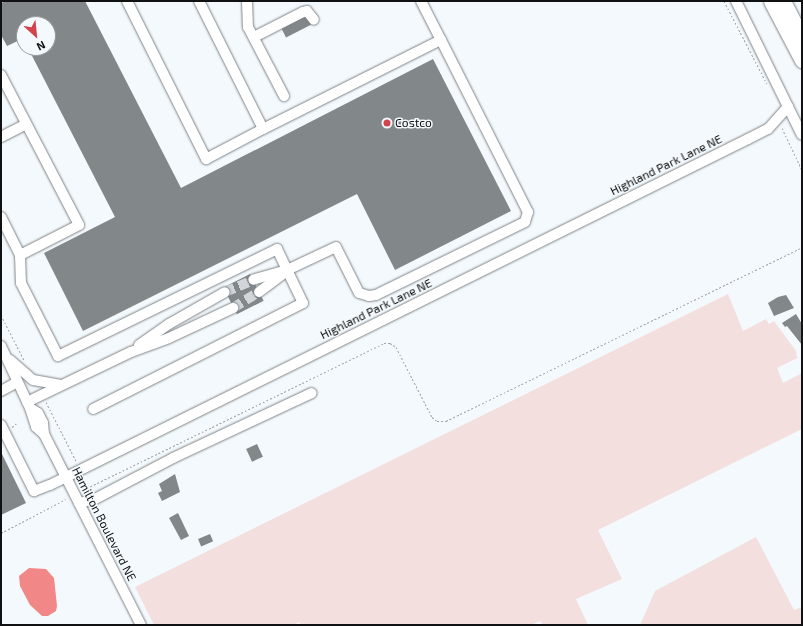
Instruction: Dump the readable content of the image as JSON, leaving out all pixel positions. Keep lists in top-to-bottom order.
{
  "streets": {
    "street": ["Highland Park Lane NE", "Hamilton Boulevard NE"]
  },
  "crossings": [
    ["Highland Park Lane NE", "Hamilton Boulevard NE"]
  ],
  "places": ["Costco"],
  "north": "bottom right"
}
